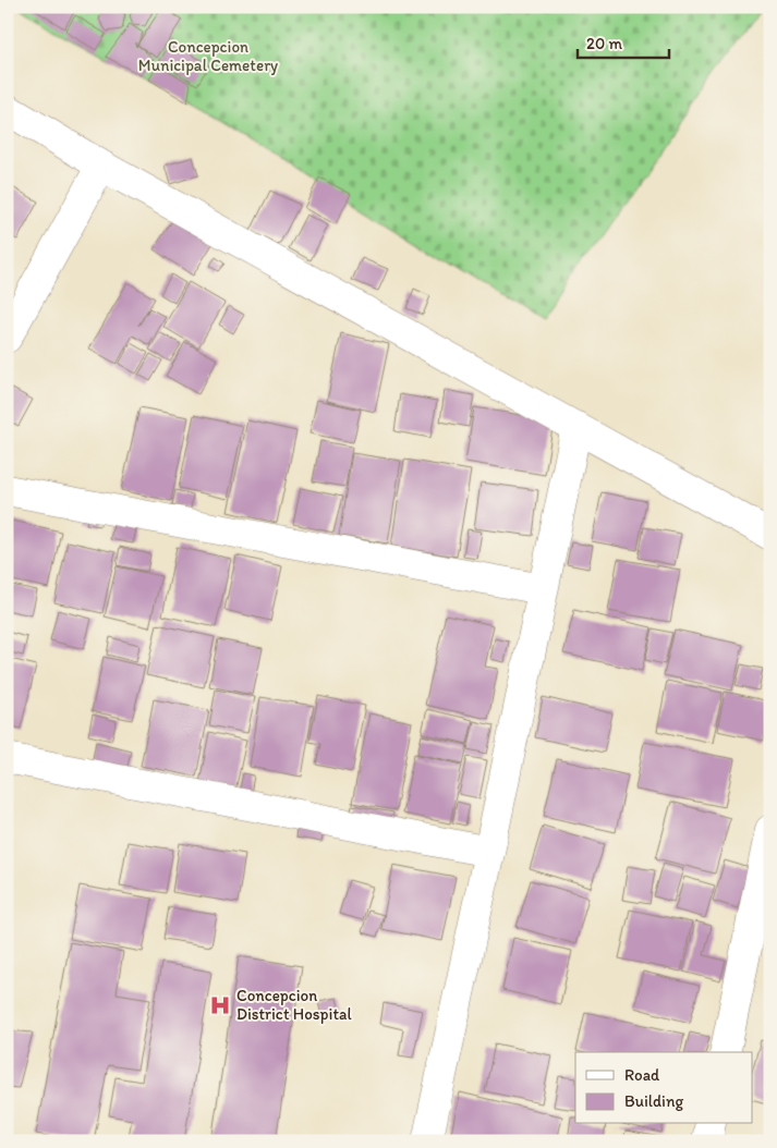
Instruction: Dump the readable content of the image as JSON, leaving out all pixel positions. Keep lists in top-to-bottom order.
{
  "parks": ["Concepcion Municipal Cemetery"],
  "places": {
    "hospital": ["Concepcion District Hospital"]
  },
  "legend": ["Road", "Building"],
  "scale_bar": "20 m"
}
